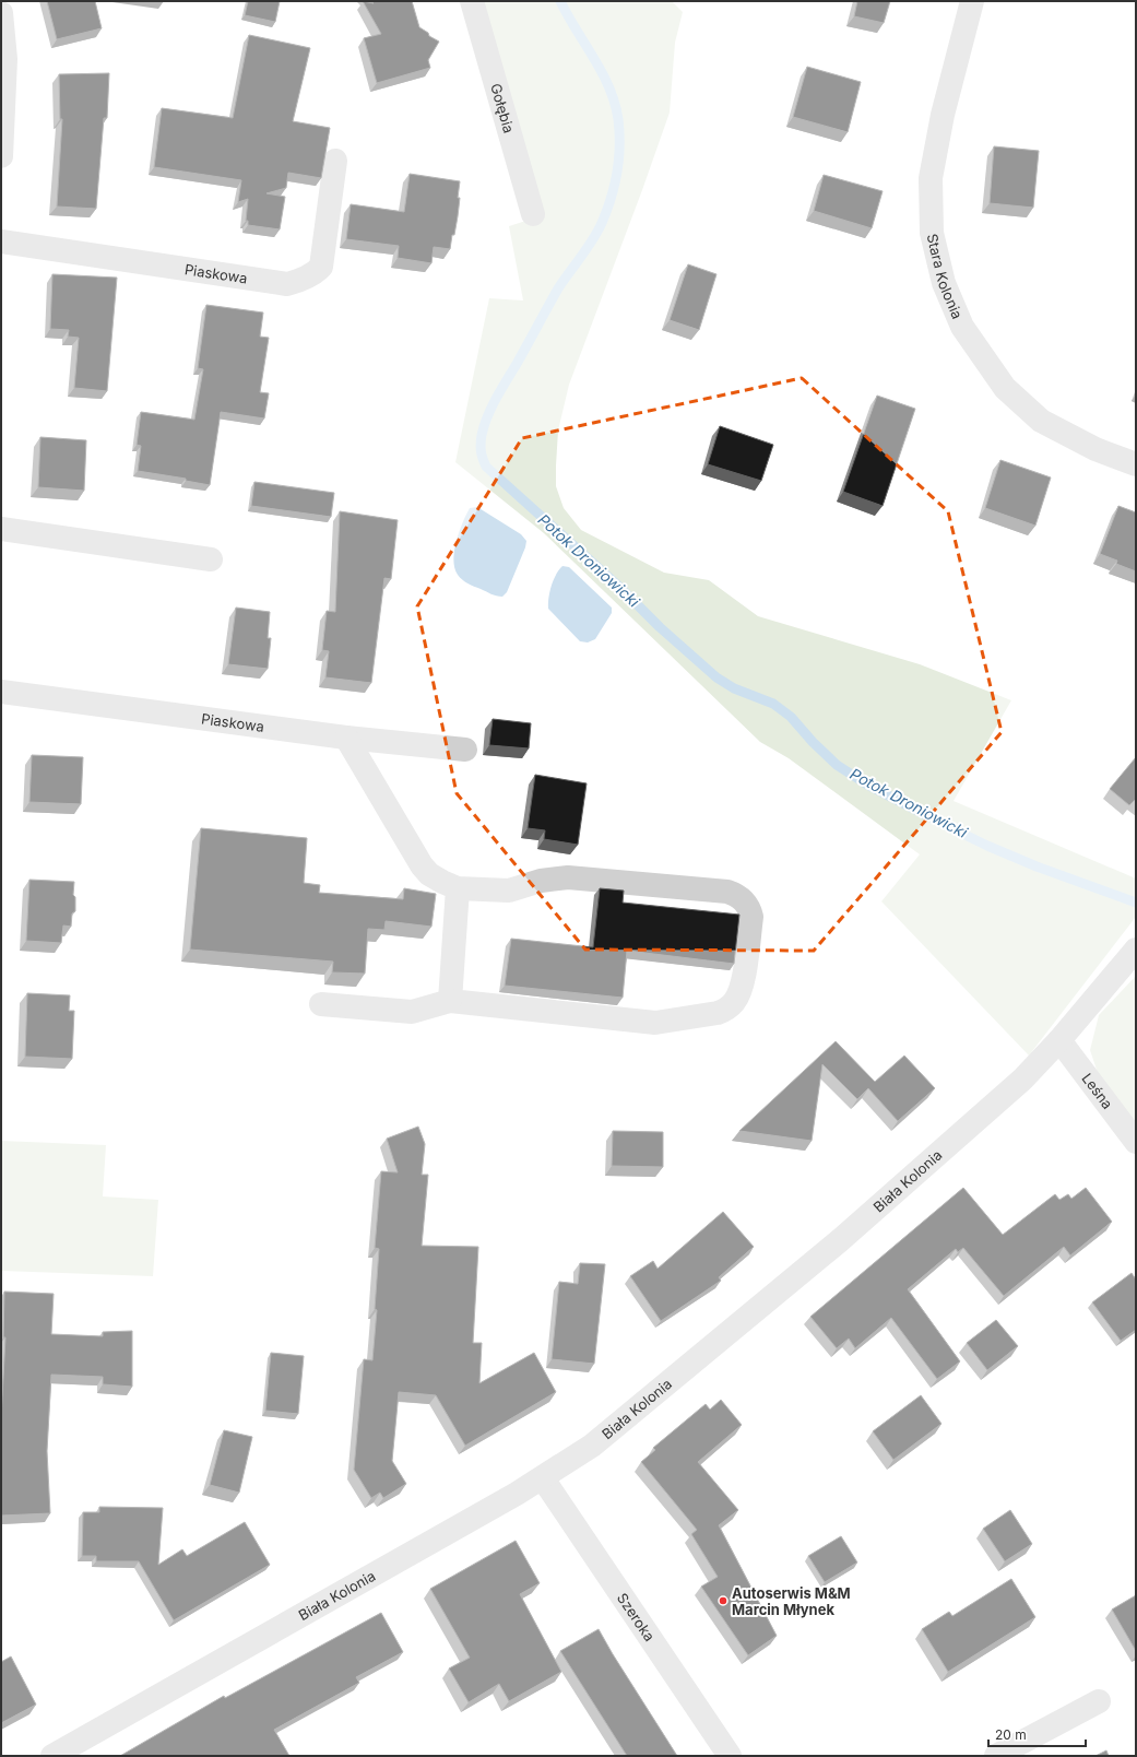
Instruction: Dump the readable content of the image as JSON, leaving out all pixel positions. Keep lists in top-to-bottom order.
{
  "streets": {
    "street": [
      "Gołębia",
      "Piaskowa",
      "Stara Kolonia",
      "Leśna",
      "Biała Kolonia",
      "Szeroka"
    ]
  },
  "crossings": [
    ["Leśna", "Biała Kolonia"],
    ["Biała Kolonia", "Szeroka"]
  ],
  "water": ["Potok Droniowicki"],
  "places": ["Autoserwis M&M Marcin Młynek"],
  "scale_bar": "20 m"
}
